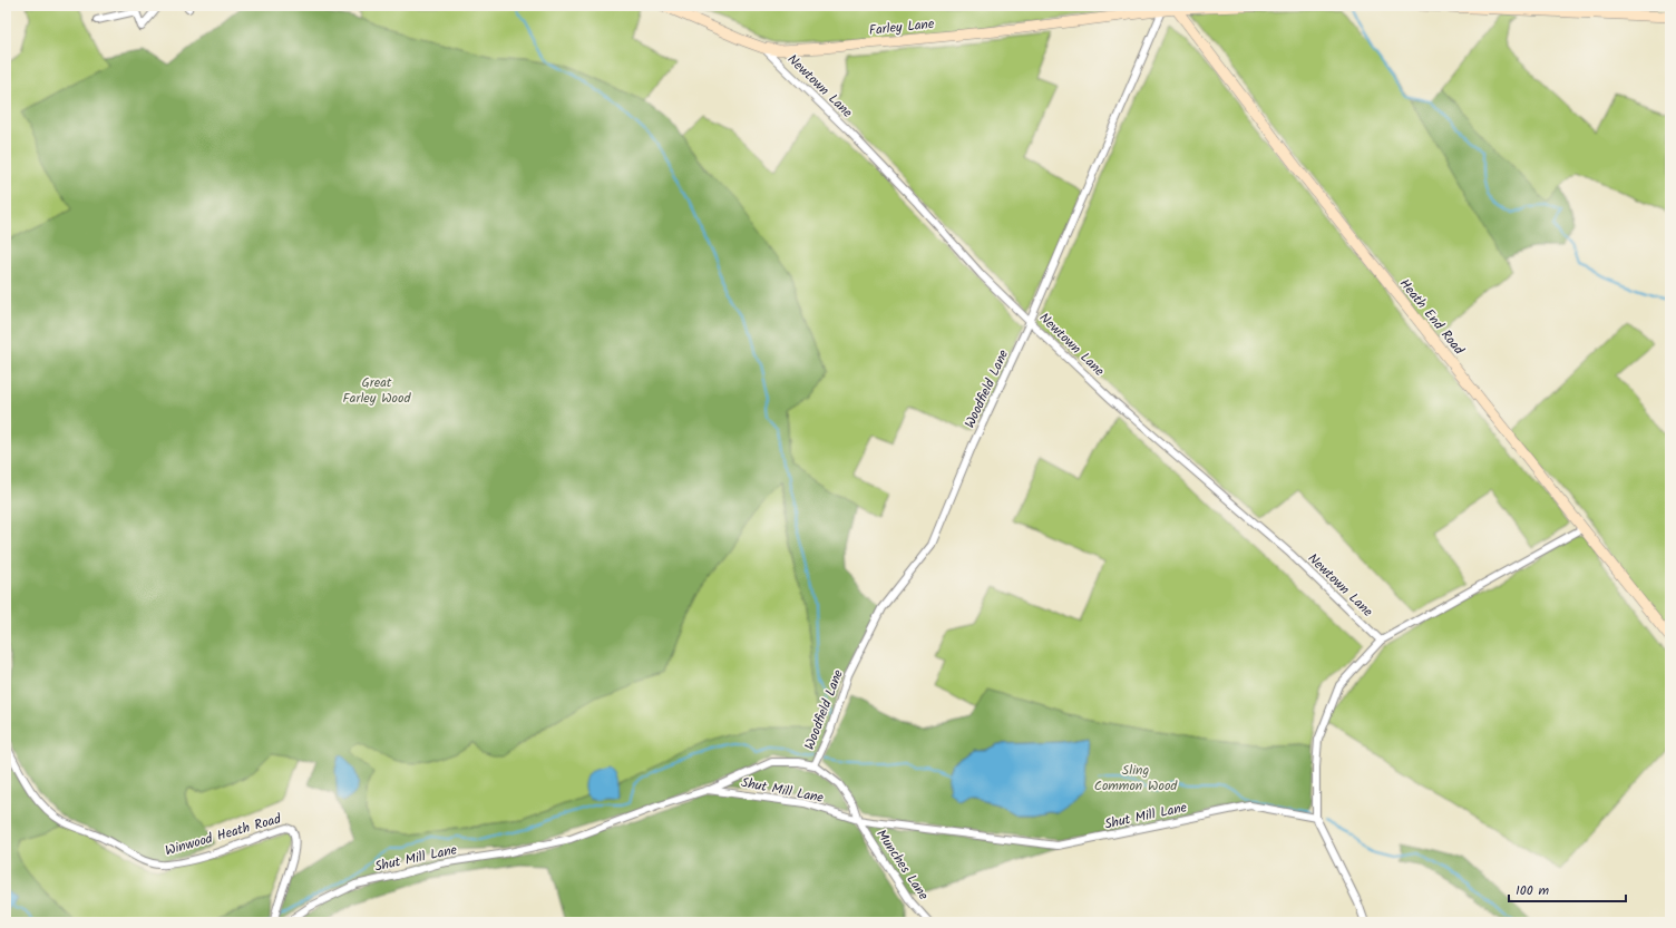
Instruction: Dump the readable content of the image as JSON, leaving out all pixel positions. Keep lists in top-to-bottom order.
{
  "streets": {
    "street": [
      "Farley Lane",
      "Newtown Lane",
      "Heath End Road",
      "Woodfield Lane",
      "Shut Mill Lane",
      "Winwood Heath Road",
      "Munches Lane"
    ]
  },
  "crossings": [
    ["Farley Lane", "Newtown Lane"],
    ["Farley Lane", "Heath End Road"],
    ["Farley Lane", "Woodfield Lane"],
    ["Newtown Lane", "Woodfield Lane"],
    ["Woodfield Lane", "Shut Mill Lane"],
    ["Woodfield Lane", "Munches Lane"],
    ["Shut Mill Lane", "Munches Lane"]
  ],
  "parks": ["Great Farley Wood", "Sling Common Wood"],
  "scale_bar": "100 m"
}
